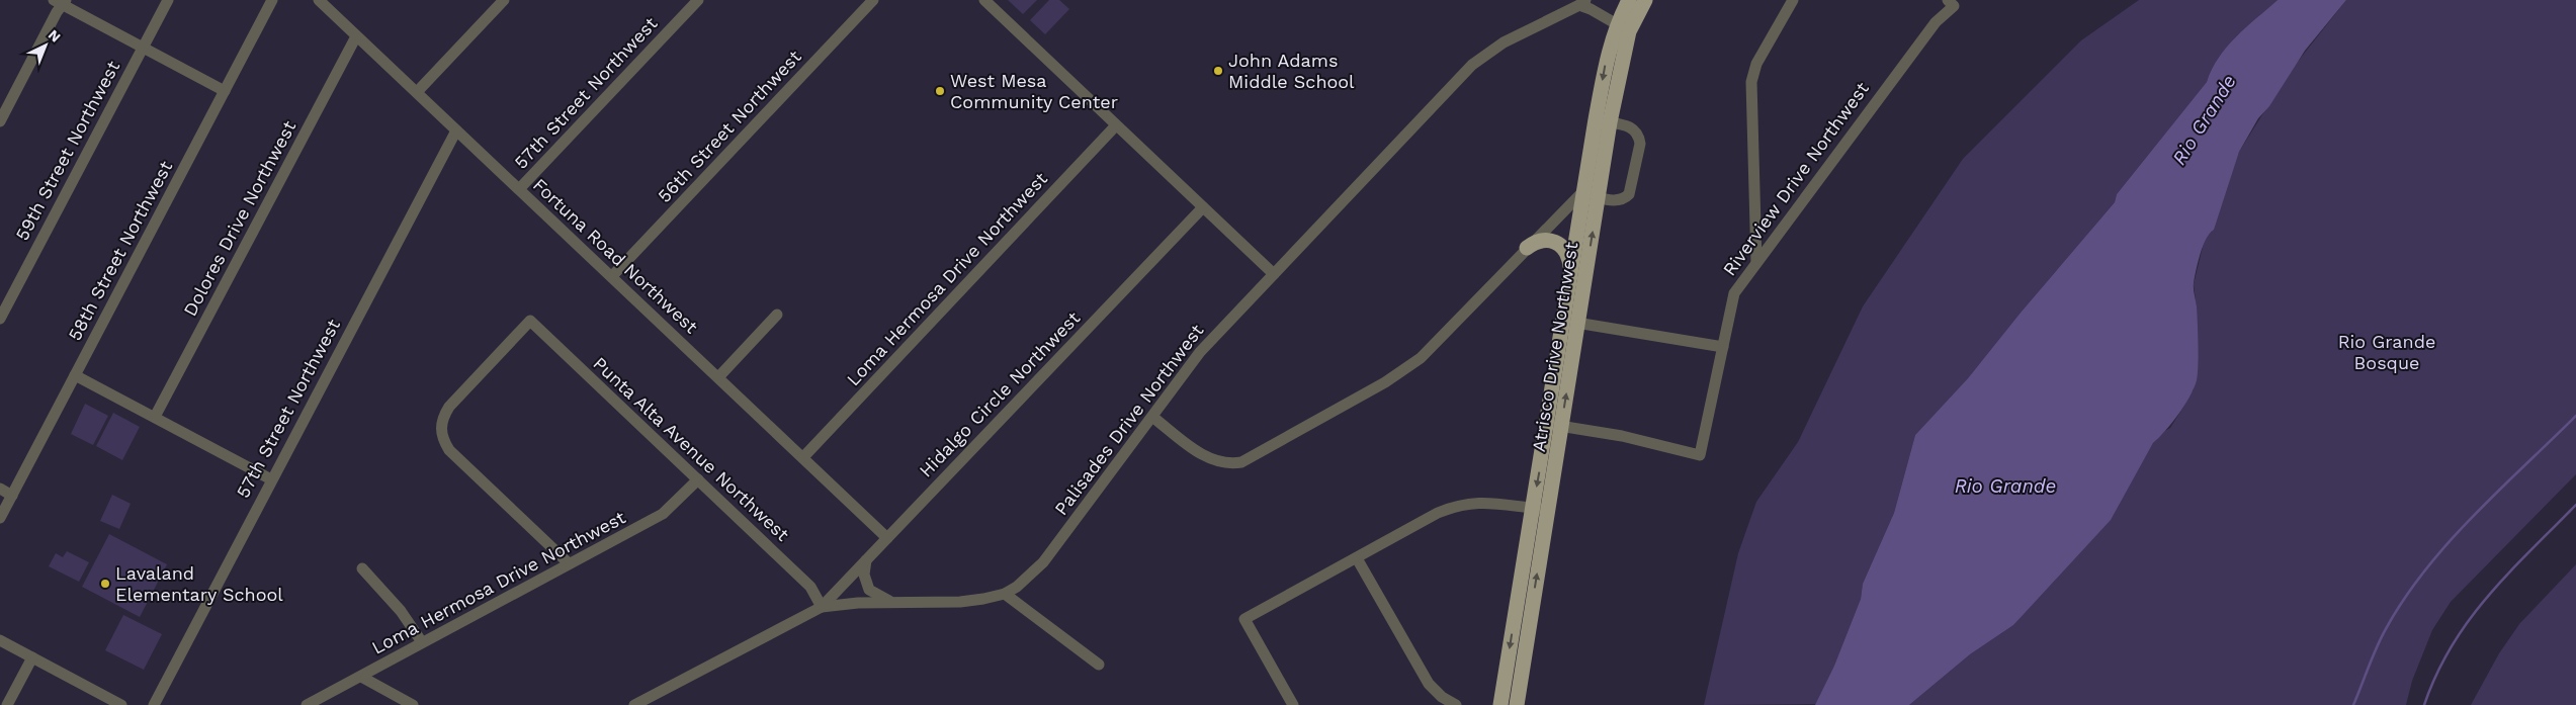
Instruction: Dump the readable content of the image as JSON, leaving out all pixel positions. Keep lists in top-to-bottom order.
{
  "streets": {
    "main road": ["Atrisco Drive Northwest"],
    "street": [
      "57th Street Northwest",
      "56th Street Northwest",
      "59th Street Northwest",
      "Riverview Drive Northwest",
      "Dolores Drive Northwest",
      "58th Street Northwest",
      "Fortuna Road Northwest",
      "Loma Hermosa Drive Northwest",
      "Hidalgo Circle Northwest",
      "Palisades Drive Northwest",
      "Punta Alta Avenue Northwest"
    ]
  },
  "crossings": [
    ["57th Street Northwest", "Fortuna Road Northwest"],
    ["56th Street Northwest", "Fortuna Road Northwest"],
    ["Riverview Drive Northwest", "Atrisco Drive Northwest"],
    ["Dolores Drive Northwest", "Fortuna Road Northwest"],
    ["Fortuna Road Northwest", "Loma Hermosa Drive Northwest"],
    ["Fortuna Road Northwest", "Hidalgo Circle Northwest"],
    ["Loma Hermosa Drive Northwest", "Punta Alta Avenue Northwest"],
    ["Atrisco Drive Northwest", "Palisades Drive Northwest"],
    ["Hidalgo Circle Northwest", "Palisades Drive Northwest"],
    ["Hidalgo Circle Northwest", "Punta Alta Avenue Northwest"],
    ["Palisades Drive Northwest", "Punta Alta Avenue Northwest"]
  ],
  "water": ["Rio Grande"],
  "parks": ["Rio Grande Bosque"],
  "places": ["John Adams Middle School", "West Mesa Community Center", "Lavaland Elementary School"],
  "north": "top right"
}
